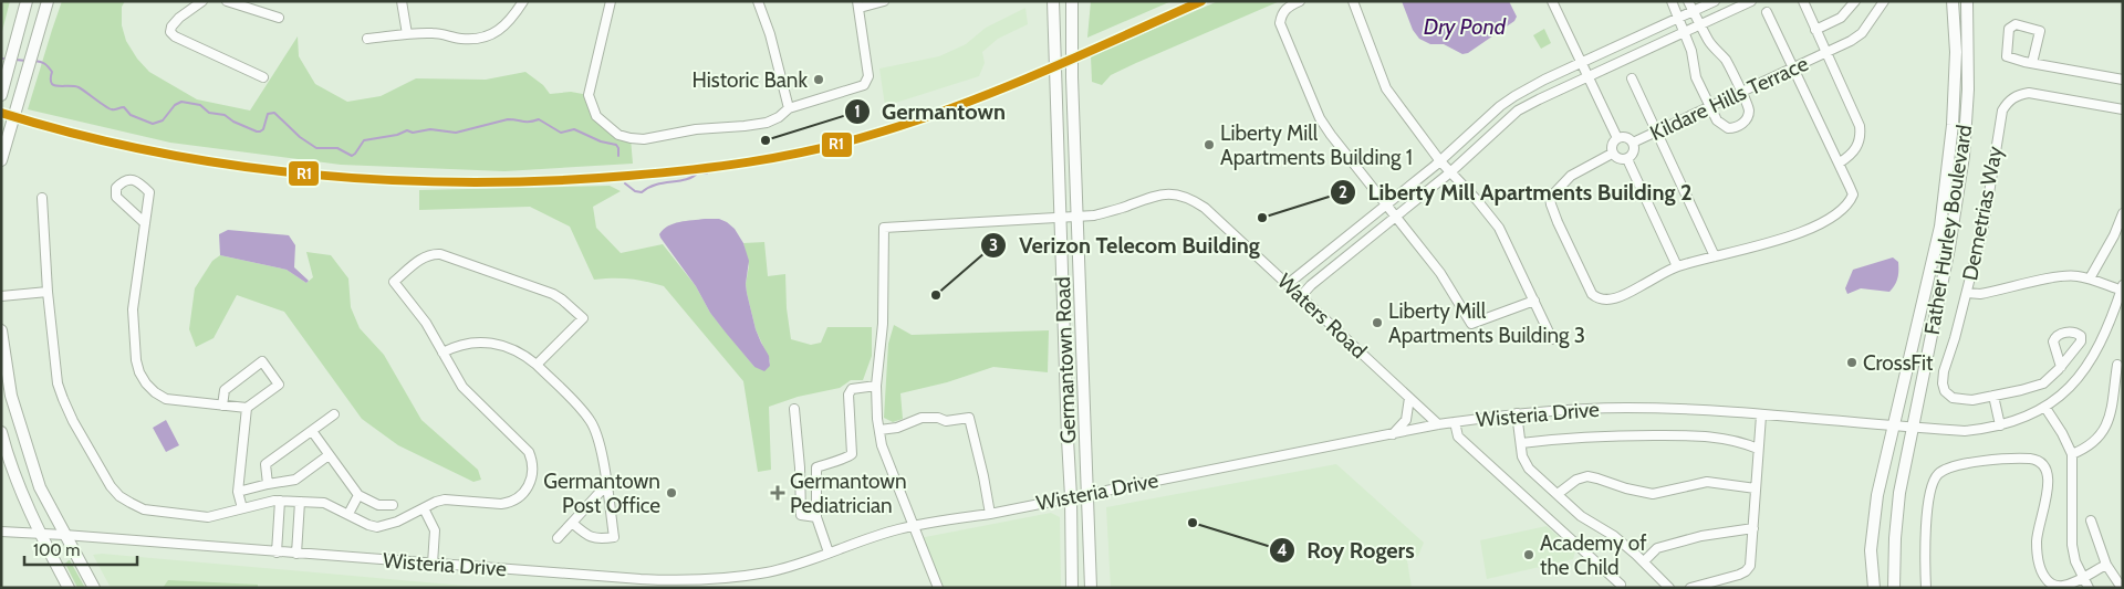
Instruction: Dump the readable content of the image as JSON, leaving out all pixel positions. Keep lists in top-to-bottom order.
{
  "streets": {
    "main road": ["Father Hurley Boulevard", "Germantown Road"],
    "street": [
      "Kildare Hills Terrace",
      "Demetrias Way",
      "Waters Road",
      "Wisteria Drive"
    ]
  },
  "crossings": [
    ["Father Hurley Boulevard", "Wisteria Drive"],
    ["Waters Road", "Germantown Road"],
    ["Waters Road", "Wisteria Drive"],
    ["Germantown Road", "Wisteria Drive"]
  ],
  "water": ["Dry Pond"],
  "places": {
    "other": [
      "Historic Bank",
      "Germantown",
      "Liberty Mill Apartments Building 1",
      "Liberty Mill Apartments Building 2",
      "Verizon Telecom Building",
      "Liberty Mill Apartments Building 3",
      "CrossFit",
      "Germantown Post Office",
      "Roy Rogers",
      "Academy of the Child"
    ],
    "health": ["Germantown Pediatrician"]
  },
  "lines": ["transit line R1"],
  "scale_bar": "100 m"
}
